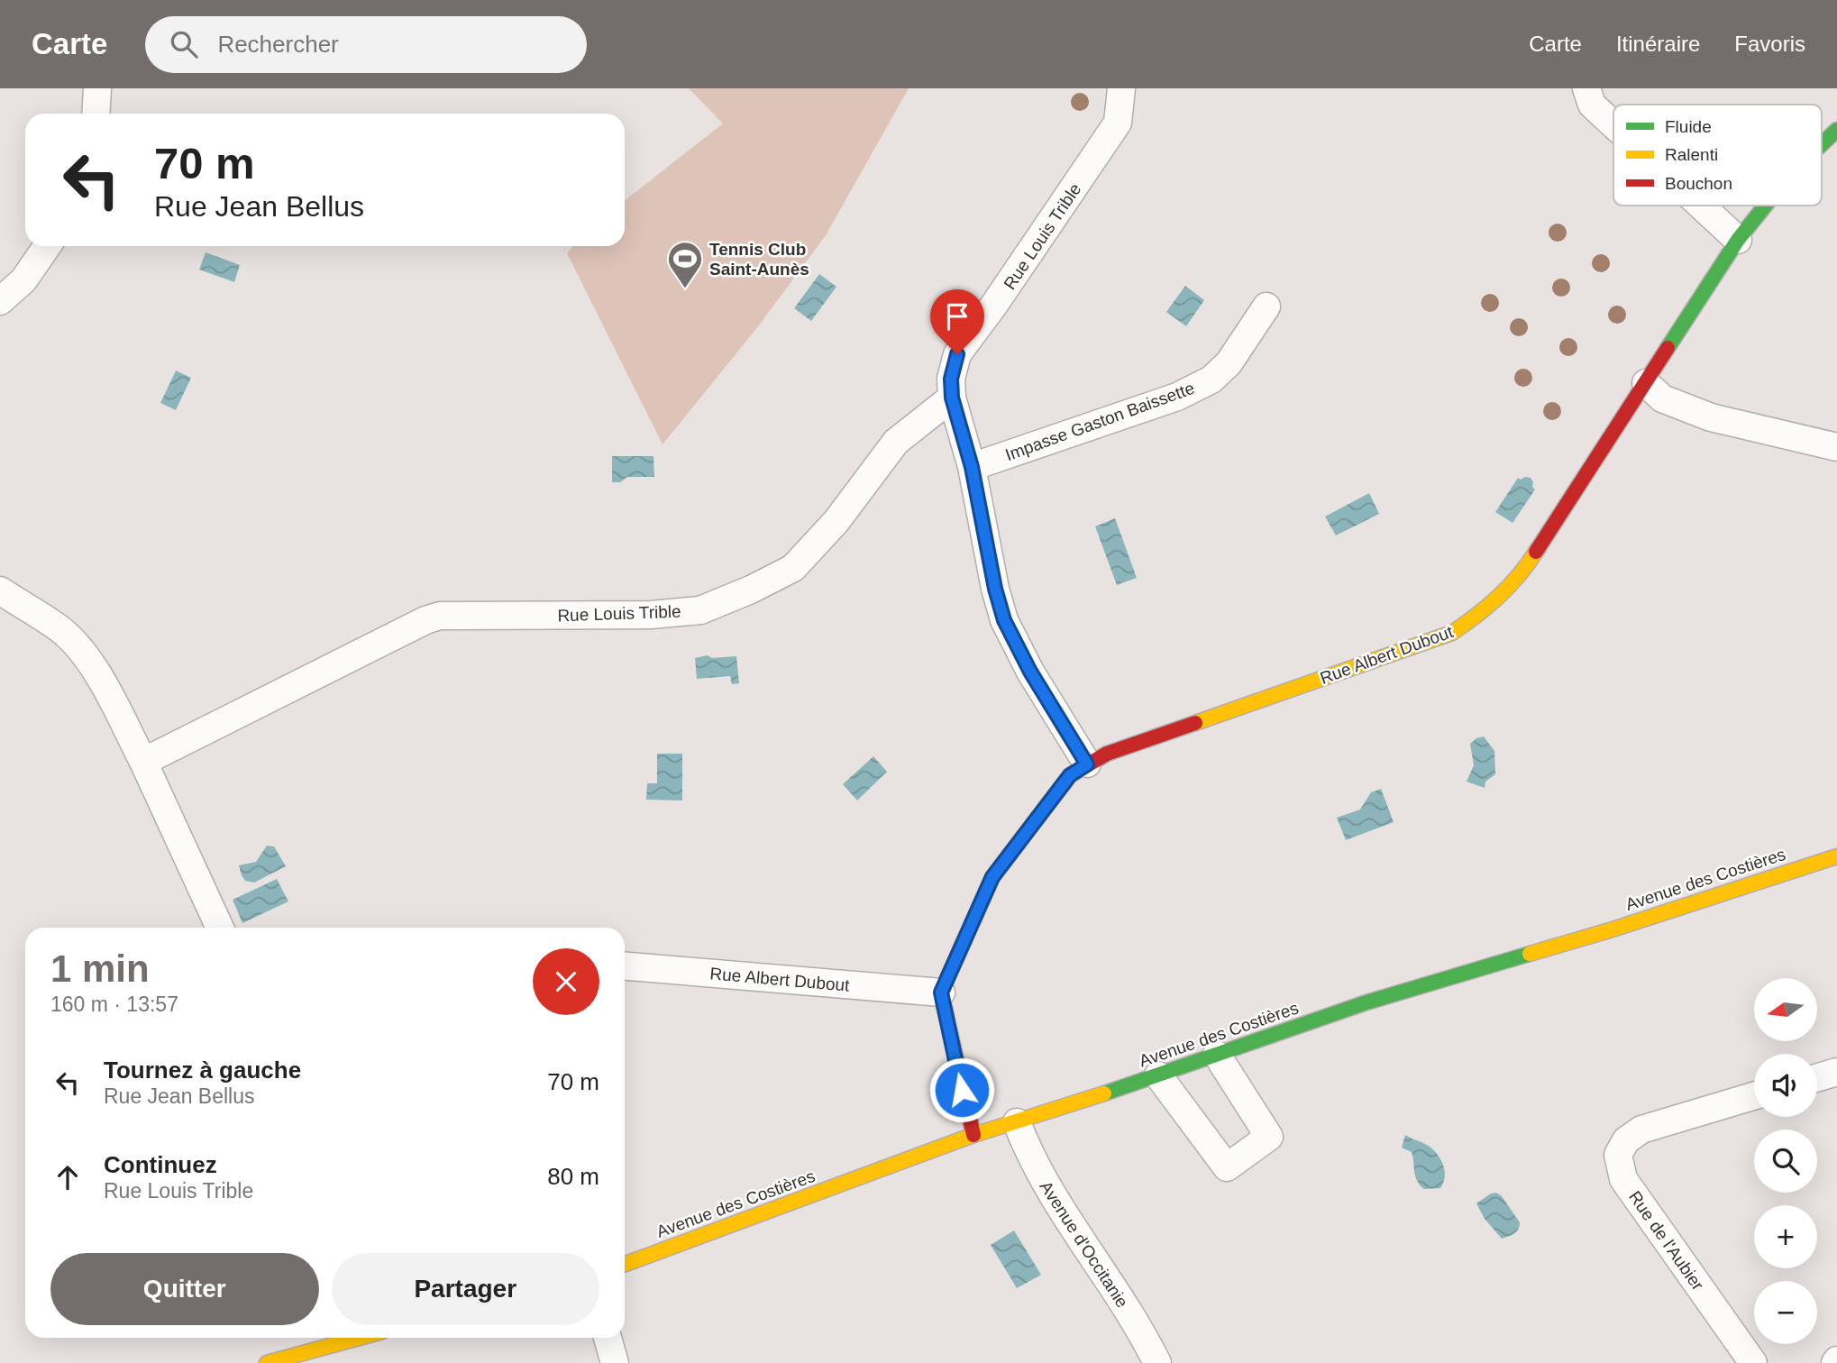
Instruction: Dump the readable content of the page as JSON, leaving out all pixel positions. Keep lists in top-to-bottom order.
{
  "streets": {
    "street": [
      "Rue Louis Trible",
      "Impasse Gaston Baissette",
      "Rue Albert Dubout",
      "Avenue des Costières",
      "Rue de l'Aubier",
      "Avenue d'Occitanie"
    ]
  },
  "crossings": [
    ["Avenue des Costières", "Avenue d'Occitanie"]
  ],
  "places": {
    "sports": ["Tennis Club Saint-Aunès"]
  },
  "legend": ["Fluide", "Ralenti", "Bouchon"],
  "north": "left",
  "page": {
    "header": "Carte",
    "search": "Rechercher",
    "nav": ["Carte", "Itinéraire", "Favoris"],
    "turn": ["70 m", "Rue Jean Bellus"],
    "heading": ["1 min", "160 m · 13:57"],
    "map_buttons": ["+", "−"],
    "list": [
      {
        "name": "Tournez à gauche",
        "note": "Rue Jean Bellus",
        "value": "70 m"
      },
      {
        "name": "Continuez",
        "note": "Rue Louis Trible",
        "value": "80 m"
      }
    ],
    "buttons": ["Quitter", "Partager"]
  }
}
